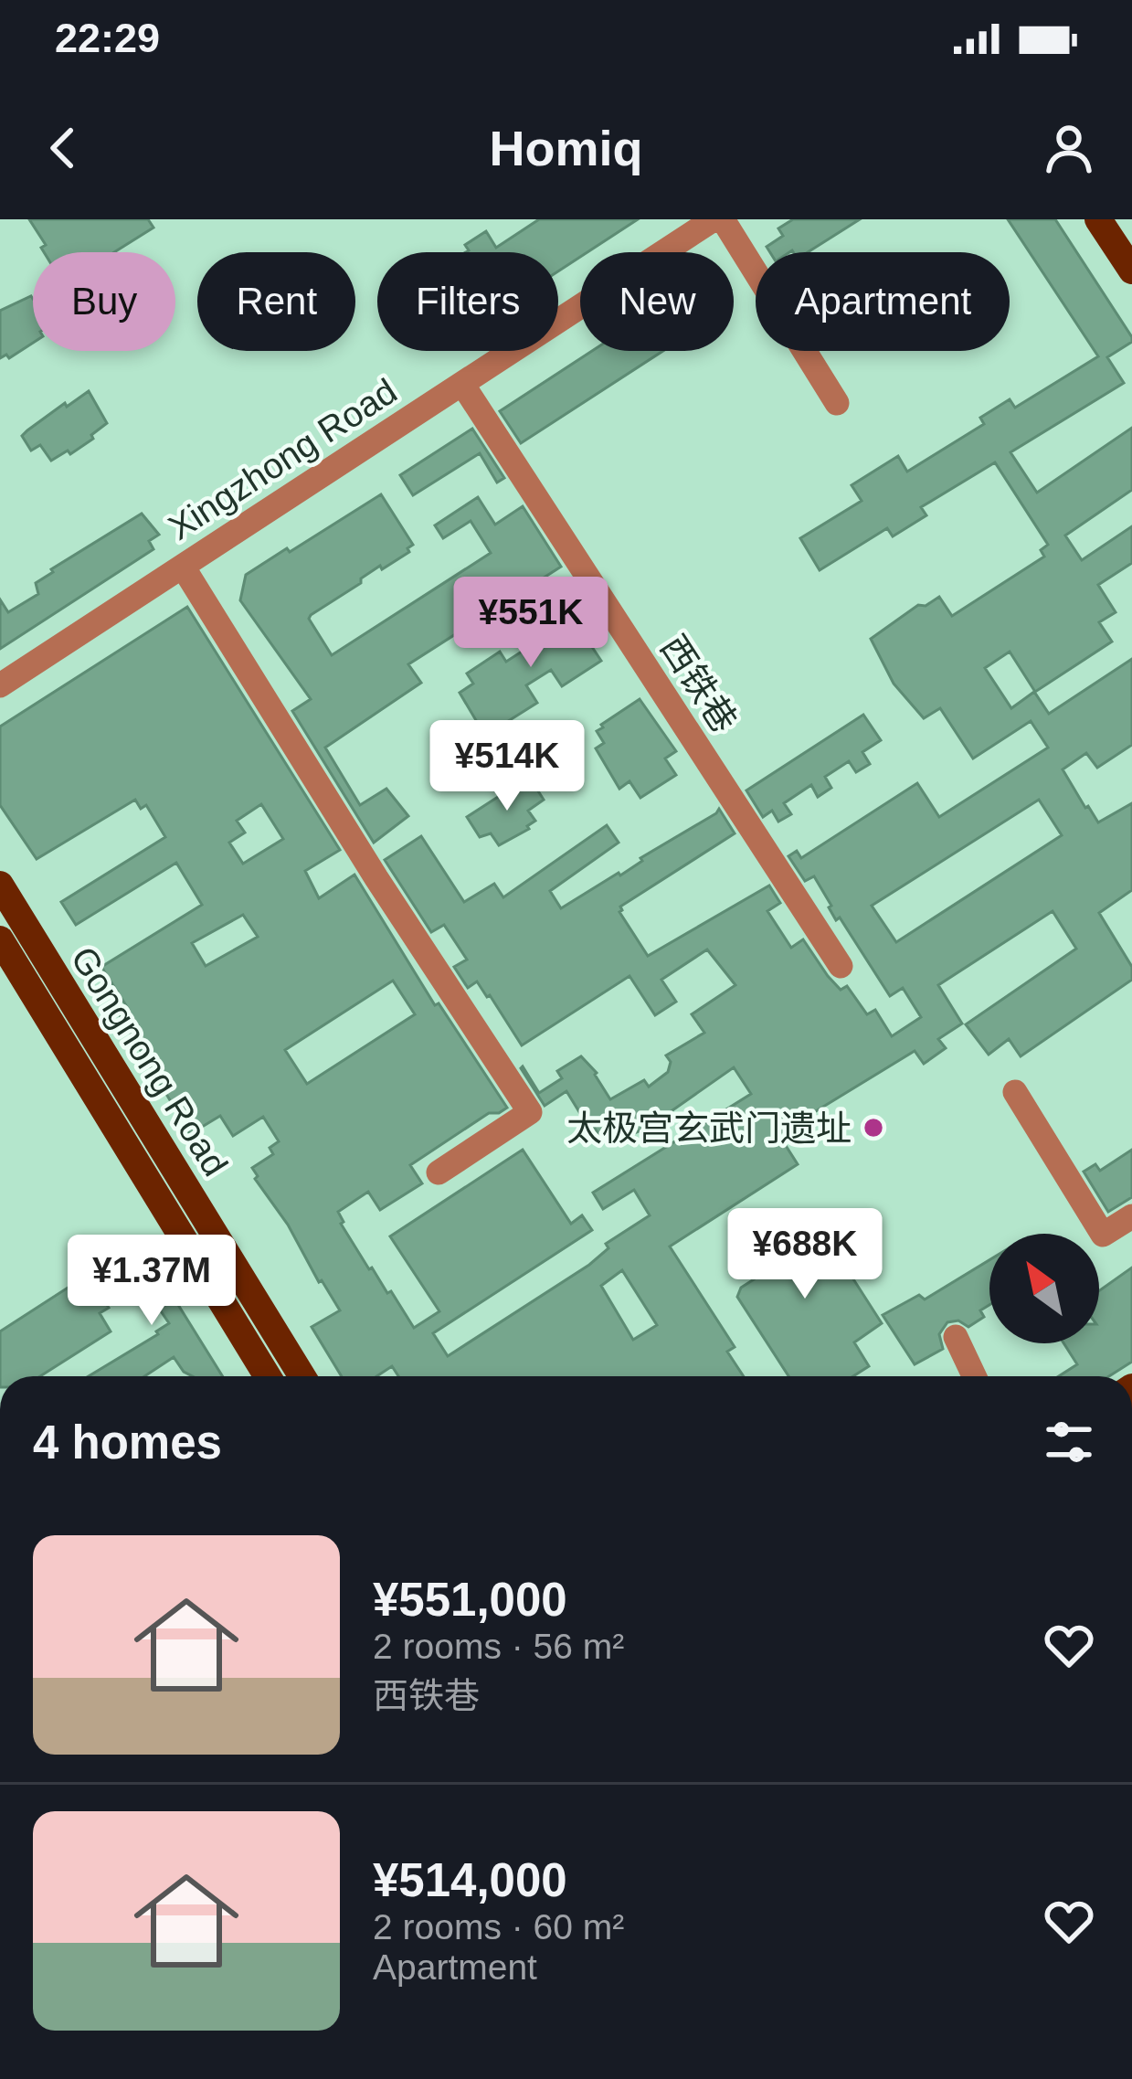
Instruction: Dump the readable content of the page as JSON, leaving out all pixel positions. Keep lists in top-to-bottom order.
{
  "streets": {
    "main road": ["Gongnong Road"],
    "street": ["Xingzhong Road", "西铁巷"]
  },
  "crossings": [
    ["Xingzhong Road", "西铁巷"]
  ],
  "places": ["太极宫玄武门遗址"],
  "north": "top left",
  "page": {
    "status": "22:29",
    "header": "Homiq",
    "chip": [
      "Buy",
      "Rent",
      "Filters",
      "New",
      "Apartment"
    ],
    "price": [
      "¥551K",
      "¥514K",
      "¥688K",
      "¥1.37M"
    ],
    "heading": "4 homes",
    "list": [
      {
        "name": "¥551,000",
        "note": "2 rooms · 56 m² · 西铁巷"
      },
      {
        "name": "¥514,000",
        "note": "2 rooms · 60 m² · Apartment"
      }
    ]
  }
}
